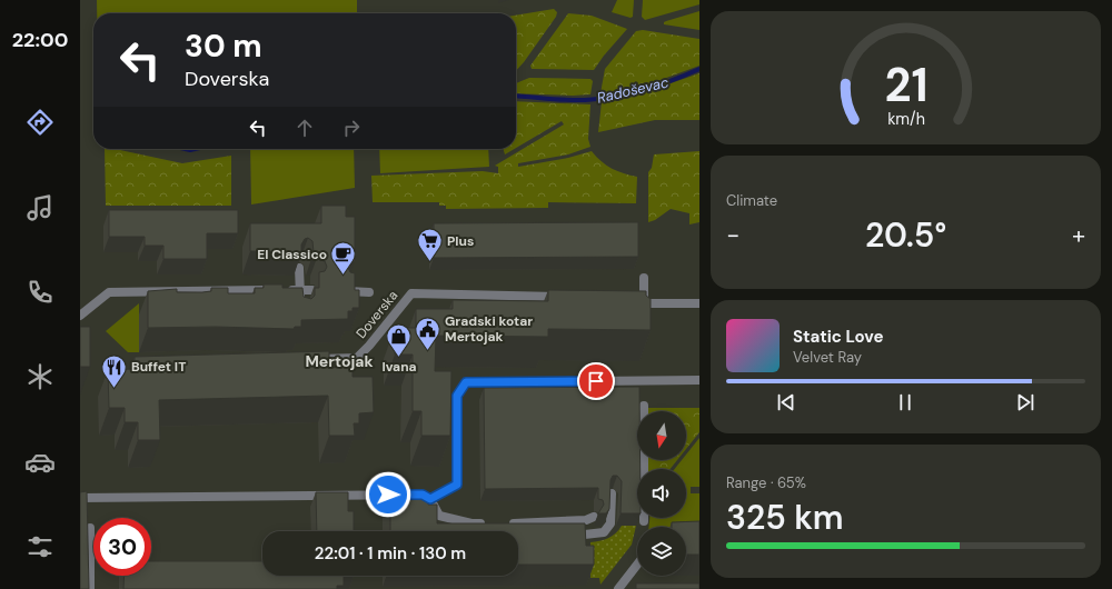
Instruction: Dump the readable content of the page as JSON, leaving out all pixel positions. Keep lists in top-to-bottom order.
{
  "streets": {
    "street": ["Doverska"]
  },
  "districts": ["Mertojak"],
  "water": ["Radoševac"],
  "places": {
    "supermarket": ["Plus"],
    "cafe": ["El Classico"],
    "public building": ["Gradski kotar Mertojak"],
    "shop": ["Ivana"],
    "restaurant": ["Buffet IT"]
  },
  "north": "bottom",
  "page": {
    "tabs": "22:00",
    "turn": ["30 m", "Doverska"],
    "tile": [
      "Climate",
      ["Range · 65%", "325 km"]
    ],
    "heat": ["−", "20.5°", "+"],
    "song": ["Static Love", "Velvet Ray"],
    "limit": "30",
    "trip": "22:01 · 1 min · 130 m",
    "gauge": ["21", "km/h"]
  }
}
